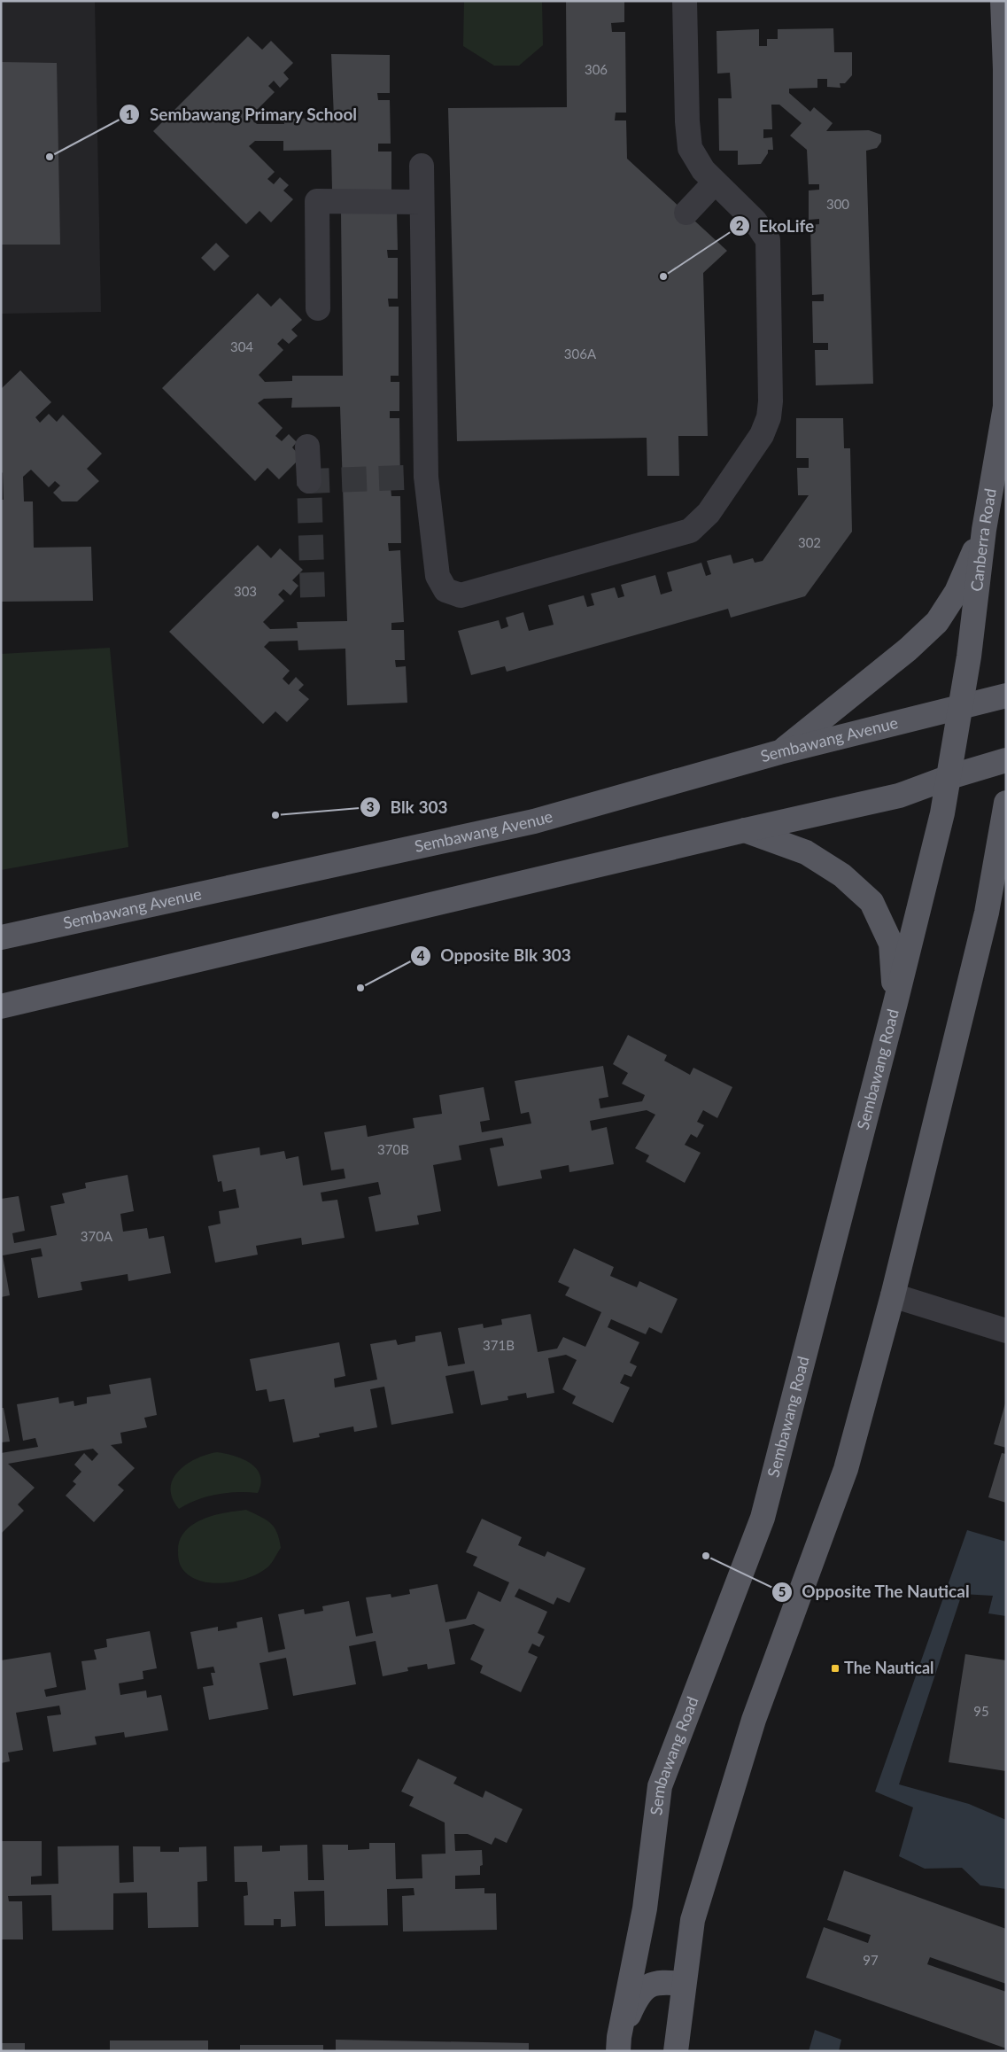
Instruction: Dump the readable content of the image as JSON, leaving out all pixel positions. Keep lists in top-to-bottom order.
{
  "streets": {
    "main road": ["Canberra Road", "Sembawang Avenue", "Sembawang Road"]
  },
  "crossings": [
    ["Canberra Road", "Sembawang Avenue"],
    ["Canberra Road", "Sembawang Road"],
    ["Sembawang Avenue", "Sembawang Road"]
  ],
  "places": {
    "other": [
      "Sembawang Primary School",
      "EkoLife",
      "Blk 303",
      "Opposite Blk 303",
      "Opposite The Nautical"
    ],
    "transit": ["The Nautical"]
  },
  "house_numbers": [
    "306",
    "300",
    "304",
    "306A",
    "302",
    "303",
    "370B",
    "370A",
    "371B",
    "95",
    "97"
  ]
}
